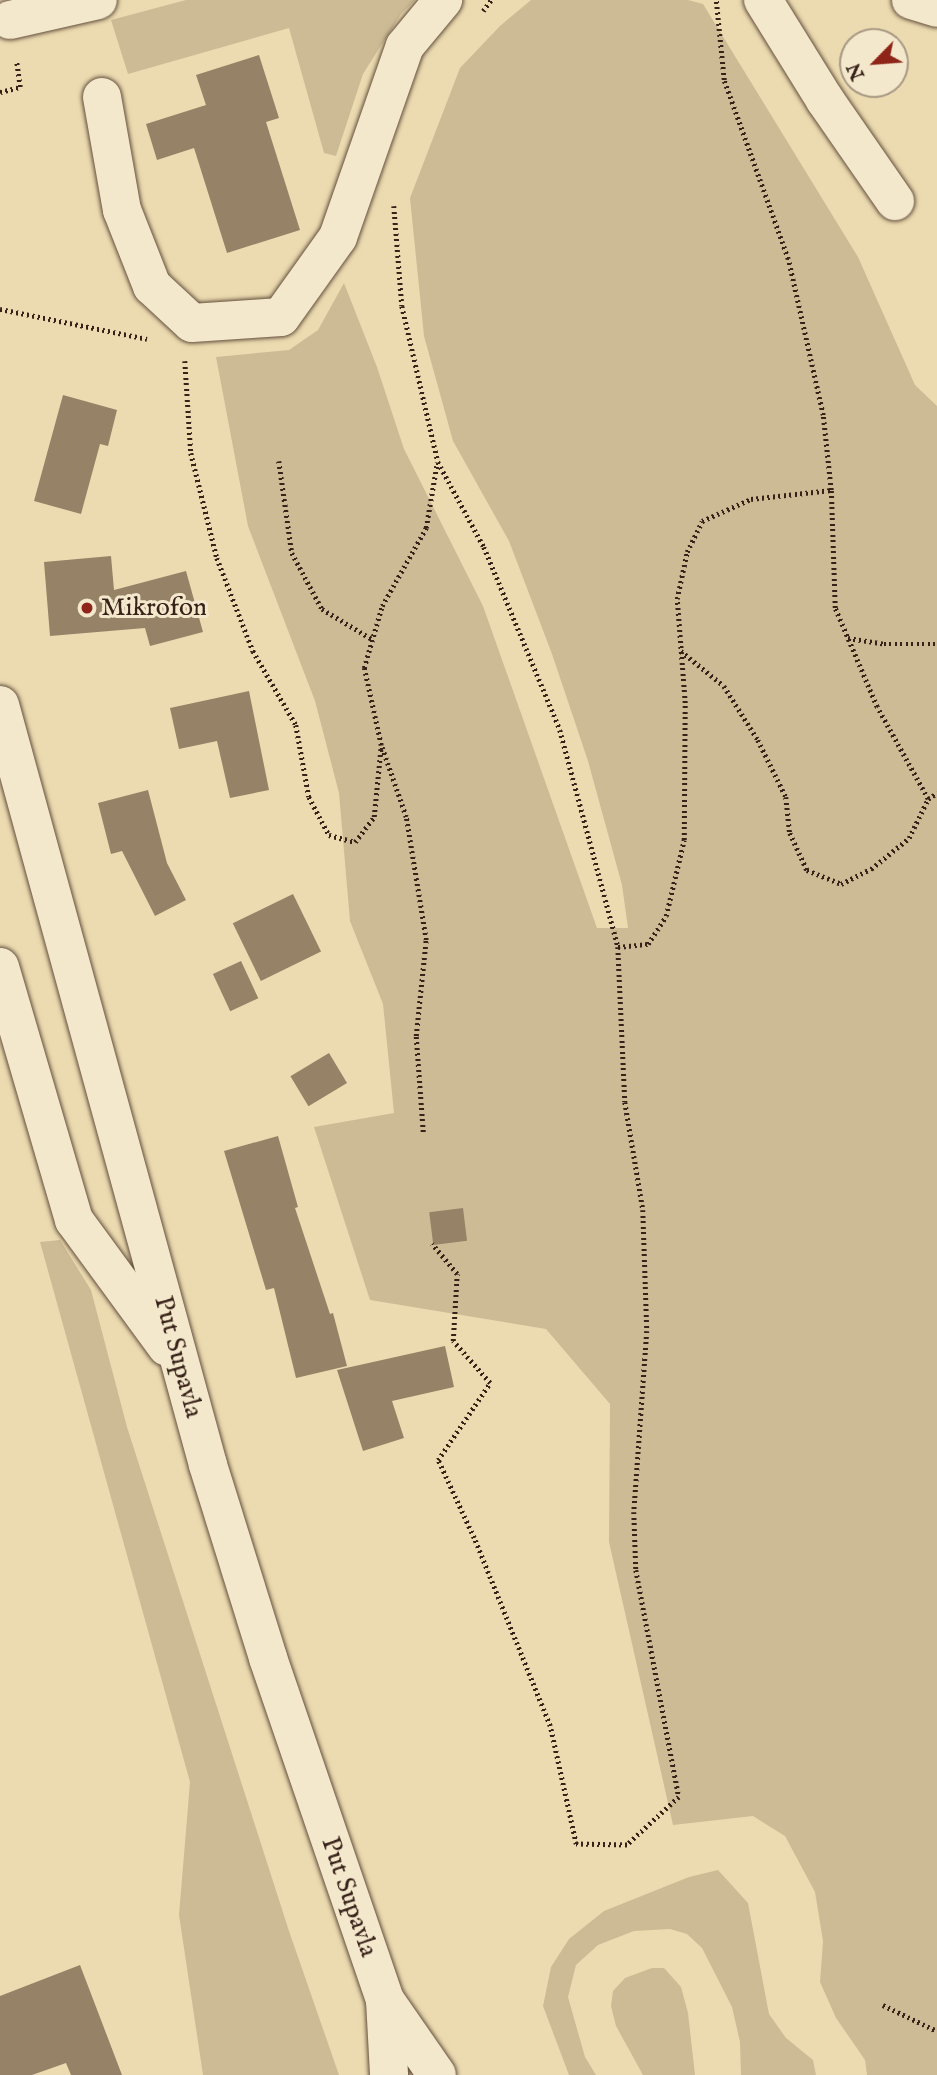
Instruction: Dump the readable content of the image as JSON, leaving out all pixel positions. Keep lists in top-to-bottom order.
{
  "streets": {
    "street": ["Put Supavla"]
  },
  "places": ["Mikrofon"],
  "north": "bottom left"
}
